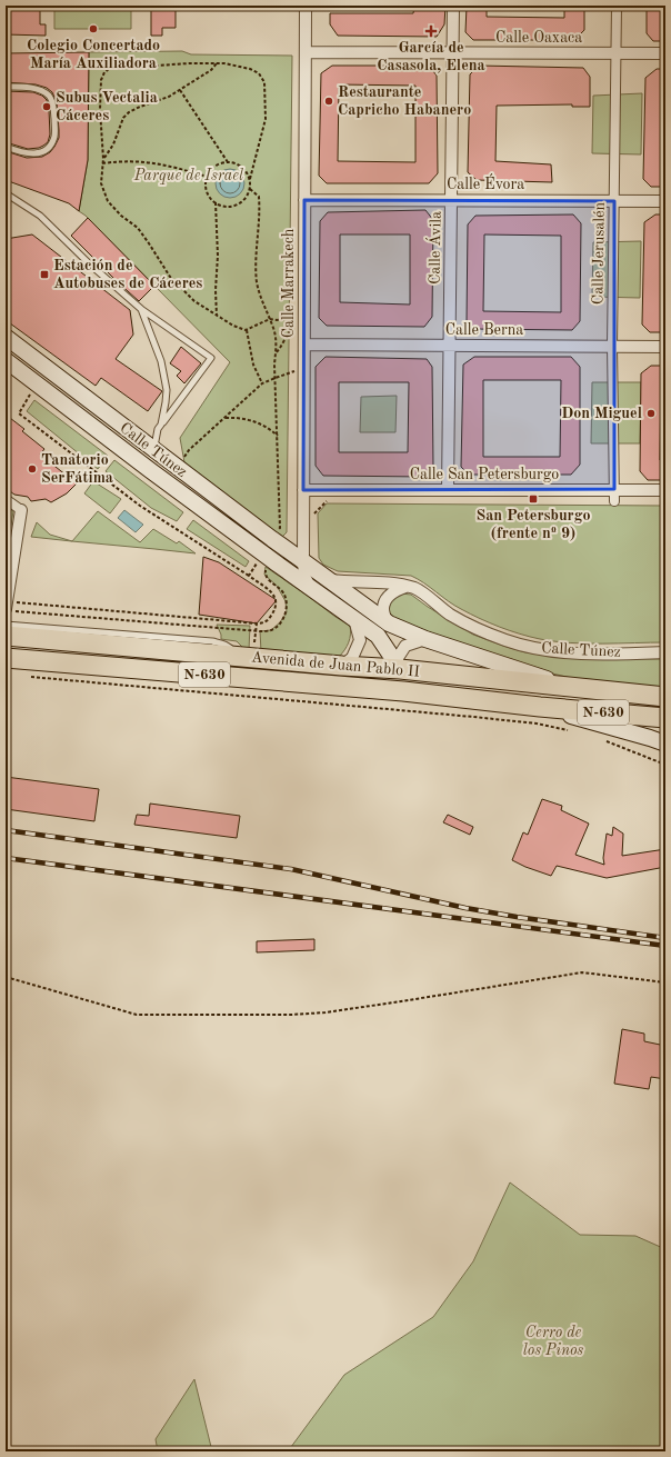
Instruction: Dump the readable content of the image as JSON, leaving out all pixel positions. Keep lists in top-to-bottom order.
{
  "streets": {
    "highway": ["Avenida de Juan Pablo II", "N-630"],
    "main road": ["Calle Túnez"],
    "street": [
      "Calle Oaxaca",
      "Calle Évora",
      "Calle Ávila",
      "Calle Jerusalén",
      "Calle Marrakech",
      "Calle Berna",
      "Calle San Petersburgo"
    ]
  },
  "crossings": [
    ["Calle Oaxaca", "Calle Ávila"],
    ["Calle Oaxaca", "Calle Jerusalén"],
    ["Calle Oaxaca", "Calle Marrakech"],
    ["Calle Évora", "Calle Ávila"],
    ["Calle Évora", "Calle Jerusalén"],
    ["Calle Évora", "Calle Marrakech"],
    ["Calle Ávila", "Calle Berna"],
    ["Calle Ávila", "Calle San Petersburgo"],
    ["Calle Jerusalén", "Calle Berna"],
    ["Calle Jerusalén", "Calle San Petersburgo"],
    ["Calle Marrakech", "Calle Berna"],
    ["Calle Marrakech", "Calle Túnez"],
    ["Calle Marrakech", "Calle San Petersburgo"],
    ["Calle Túnez", "Avenida de Juan Pablo II"]
  ],
  "parks": ["Parque de Israel", "Cerro de los Pinos"],
  "places": {
    "other": [
      "Colegio Concertado María Auxiliadora",
      "Restaurante Capricho Habanero",
      "Subus Vectalia Cáceres",
      "Don Miguel",
      "Tanatorio SerFátima"
    ],
    "health": ["García de Casasola, Elena"],
    "transit": ["Estación de Autobuses de Cáceres", "San Petersburgo (frente nº 9)"]
  }
}
